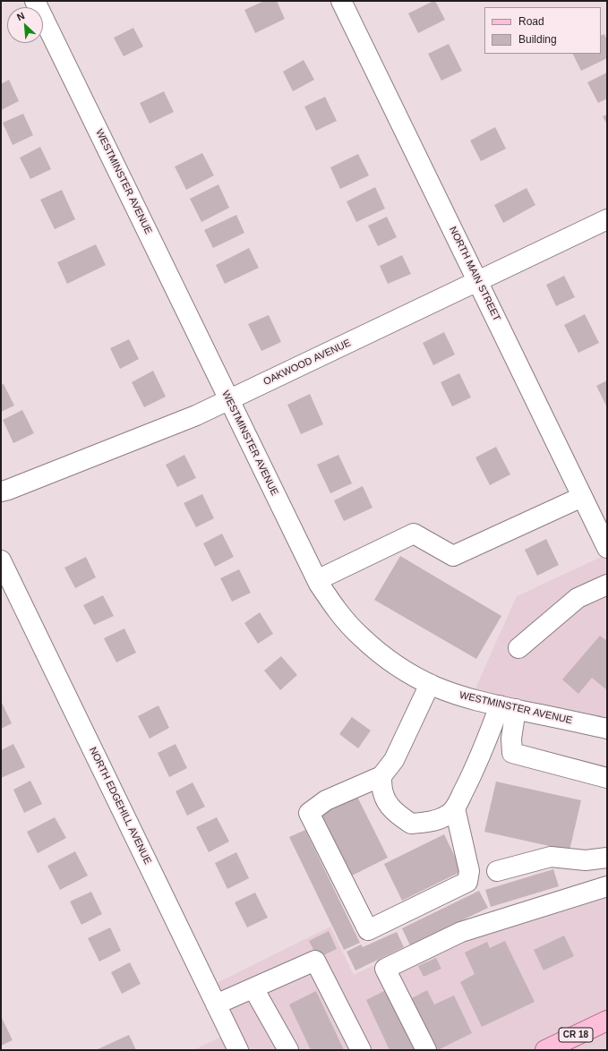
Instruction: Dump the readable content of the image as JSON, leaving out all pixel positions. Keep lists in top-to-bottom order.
{
  "streets": {
    "main road": ["CR 18"],
    "street": [
      "WESTMINSTER AVENUE",
      "NORTH MAIN STREET",
      "OAKWOOD AVENUE",
      "NORTH EDGEHILL AVENUE"
    ]
  },
  "crossings": [
    ["WESTMINSTER AVENUE", "OAKWOOD AVENUE"],
    ["NORTH MAIN STREET", "OAKWOOD AVENUE"]
  ],
  "legend": ["Road", "Building"],
  "north": "top left"
}
